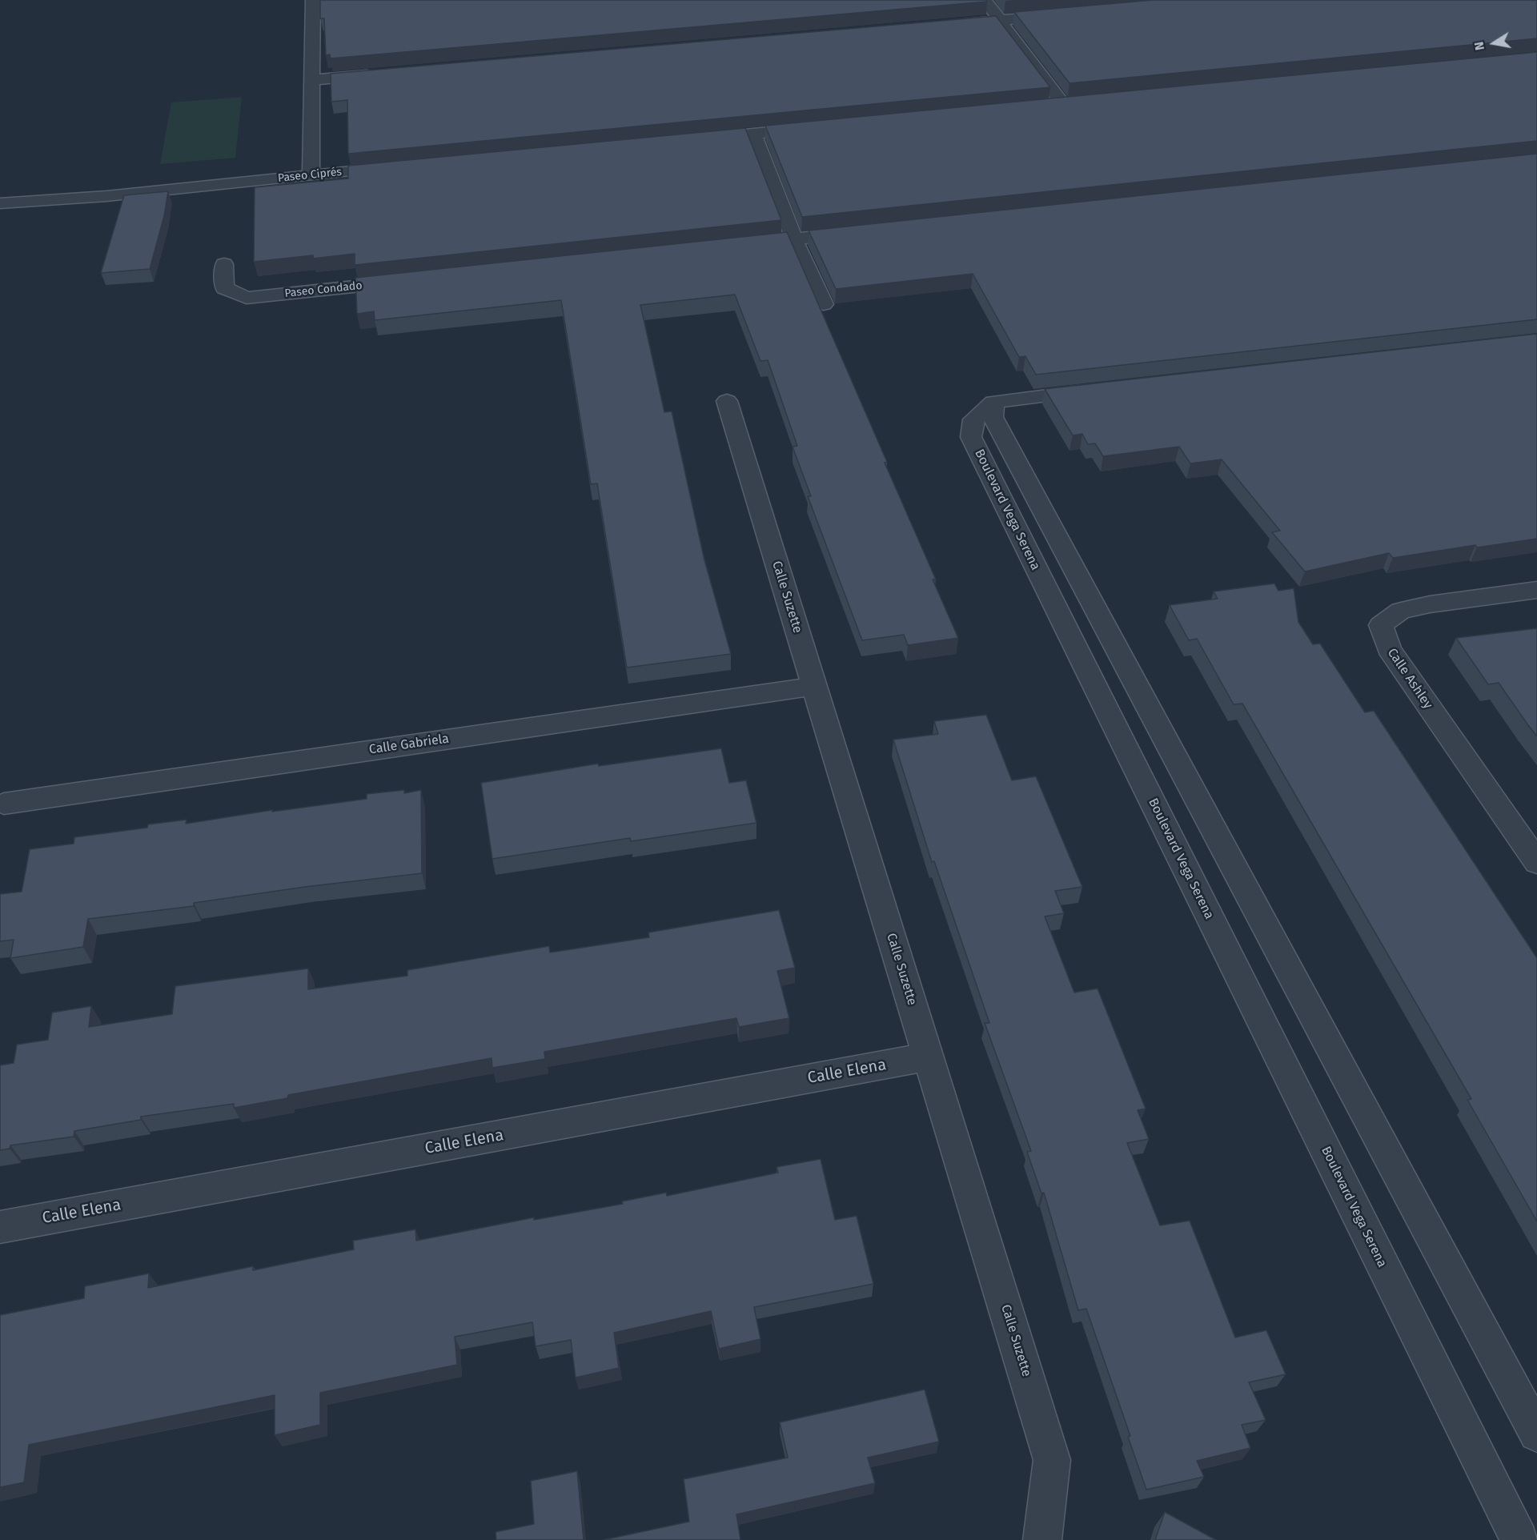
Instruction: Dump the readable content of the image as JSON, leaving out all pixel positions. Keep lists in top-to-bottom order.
{
  "streets": {
    "street": [
      "Paseo Ciprés",
      "Paseo Condado",
      "Boulevard Vega Serena",
      "Calle Suzette",
      "Calle Ashley",
      "Calle Gabriela",
      "Calle Elena"
    ]
  },
  "crossings": [
    ["Calle Suzette", "Calle Gabriela"],
    ["Calle Suzette", "Calle Elena"]
  ],
  "north": "left"
}
